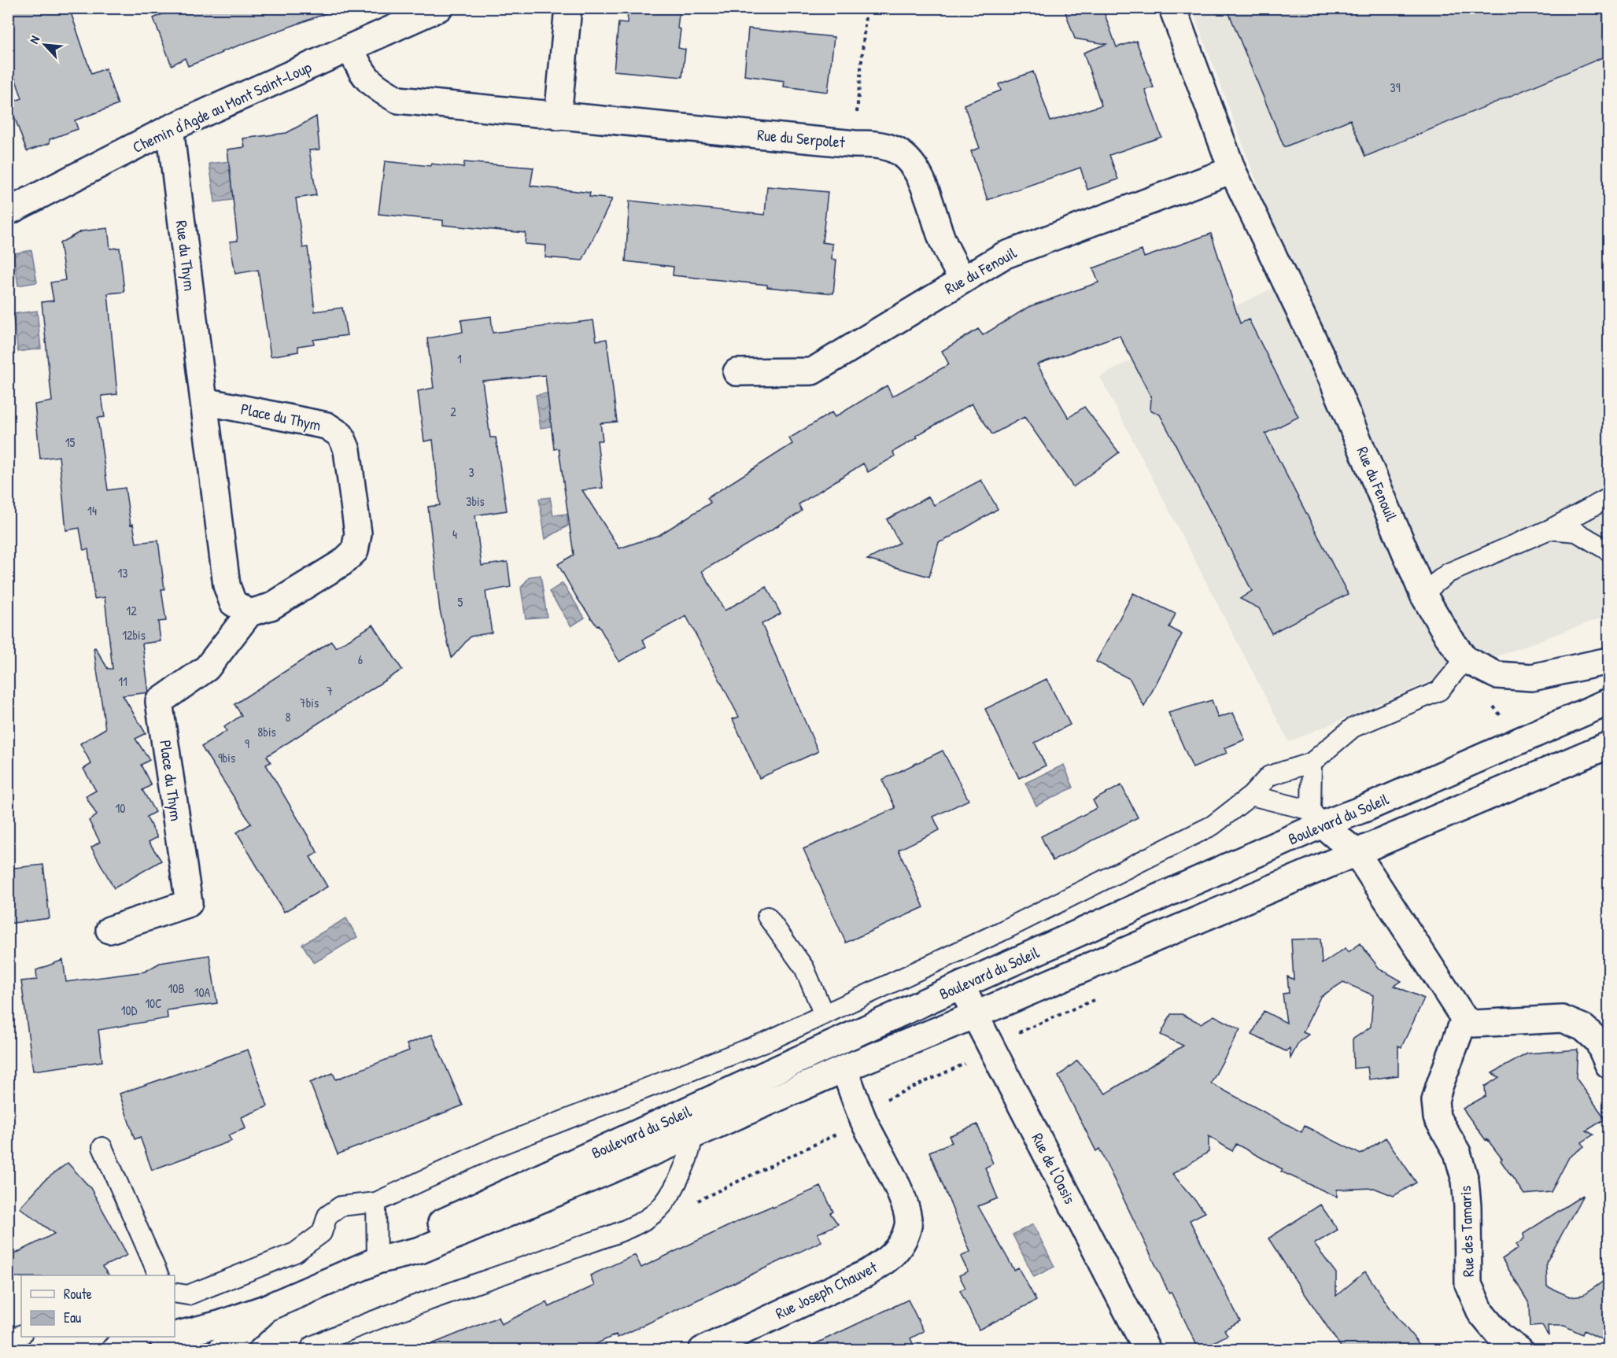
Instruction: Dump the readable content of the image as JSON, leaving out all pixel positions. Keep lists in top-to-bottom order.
{
  "streets": {
    "street": [
      "Chemin d'Agde au Mont Saint-Loup",
      "Rue du Serpolet",
      "Rue du Thym",
      "Rue du Fenouil",
      "Place du Thym",
      "Boulevard du Soleil",
      "Rue de l'Oasis",
      "Rue des Tamaris",
      "Rue Joseph Chauvet"
    ]
  },
  "crossings": [
    ["Chemin d'Agde au Mont Saint-Loup", "Rue du Serpolet"],
    ["Chemin d'Agde au Mont Saint-Loup", "Rue du Thym"],
    ["Rue du Serpolet", "Rue du Fenouil"],
    ["Rue du Thym", "Place du Thym"],
    ["Boulevard du Soleil", "Rue de l'Oasis"],
    ["Boulevard du Soleil", "Rue Joseph Chauvet"]
  ],
  "house_numbers": [
    "39",
    "1",
    "2",
    "15",
    "3",
    "3bis",
    "14",
    "4",
    "13",
    "5",
    "12",
    "12bis",
    "6",
    "11",
    "7",
    "7bis",
    "8",
    "8bis",
    "9",
    "9bis",
    "10",
    "10B",
    "10A",
    "10C",
    "10D"
  ],
  "legend": ["Route", "Eau"],
  "north": "top left"
}
